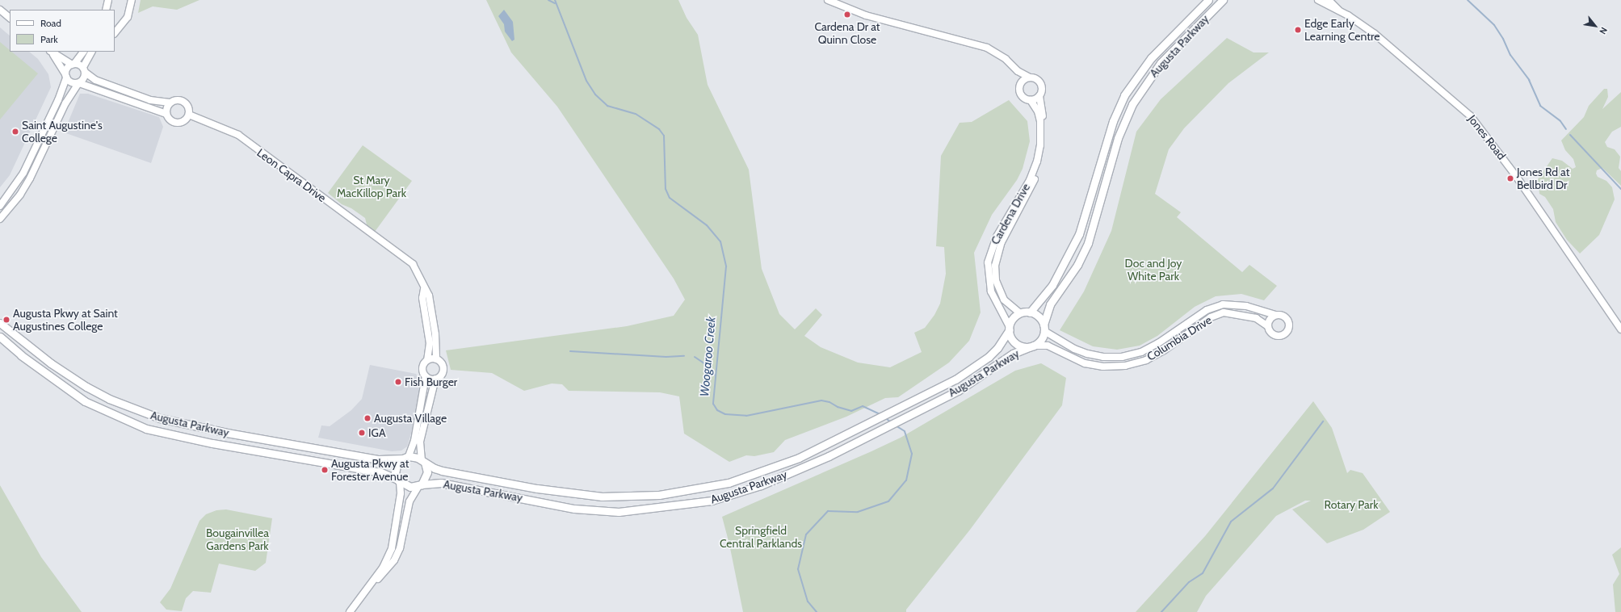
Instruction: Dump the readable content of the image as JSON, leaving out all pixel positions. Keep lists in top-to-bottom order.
{
  "streets": {
    "main road": ["Augusta Parkway"],
    "street": [
      "Jones Road",
      "Leon Capra Drive",
      "Cardena Drive",
      "Columbia Drive"
    ]
  },
  "crossings": [
    ["Augusta Parkway", "Cardena Drive"],
    ["Augusta Parkway", "Columbia Drive"],
    ["Cardena Drive", "Columbia Drive"]
  ],
  "water": ["Woogaroo Creek"],
  "parks": [
    "St Mary MacKillop Park",
    "Doc and Joy White Park",
    "Rotary Park",
    "Springfield Central Parklands",
    "Bougainvillea Gardens Park"
  ],
  "places": [
    "Cardena Dr at Quinn Close",
    "Edge Early Learning Centre",
    "Saint Augustine's College",
    "Jones Rd at Bellbird Dr",
    "Augusta Pkwy at Saint Augustines College",
    "Fish Burger",
    "Augusta Village",
    "IGA",
    "Augusta Pkwy at Forester Avenue"
  ],
  "legend": ["Road", "Park"],
  "north": "bottom right"
}
